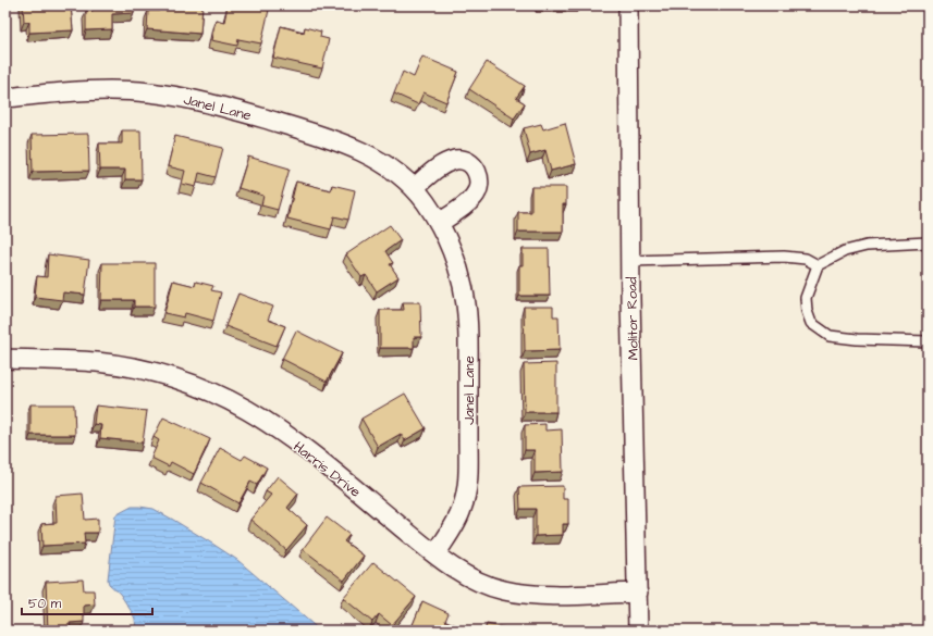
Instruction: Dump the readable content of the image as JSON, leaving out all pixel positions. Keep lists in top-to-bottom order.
{
  "streets": {
    "street": ["Janel Lane", "Molitor Road", "Harris Drive"]
  },
  "crossings": [
    ["Janel Lane", "Harris Drive"],
    ["Molitor Road", "Harris Drive"]
  ],
  "scale_bar": "50 m"
}
